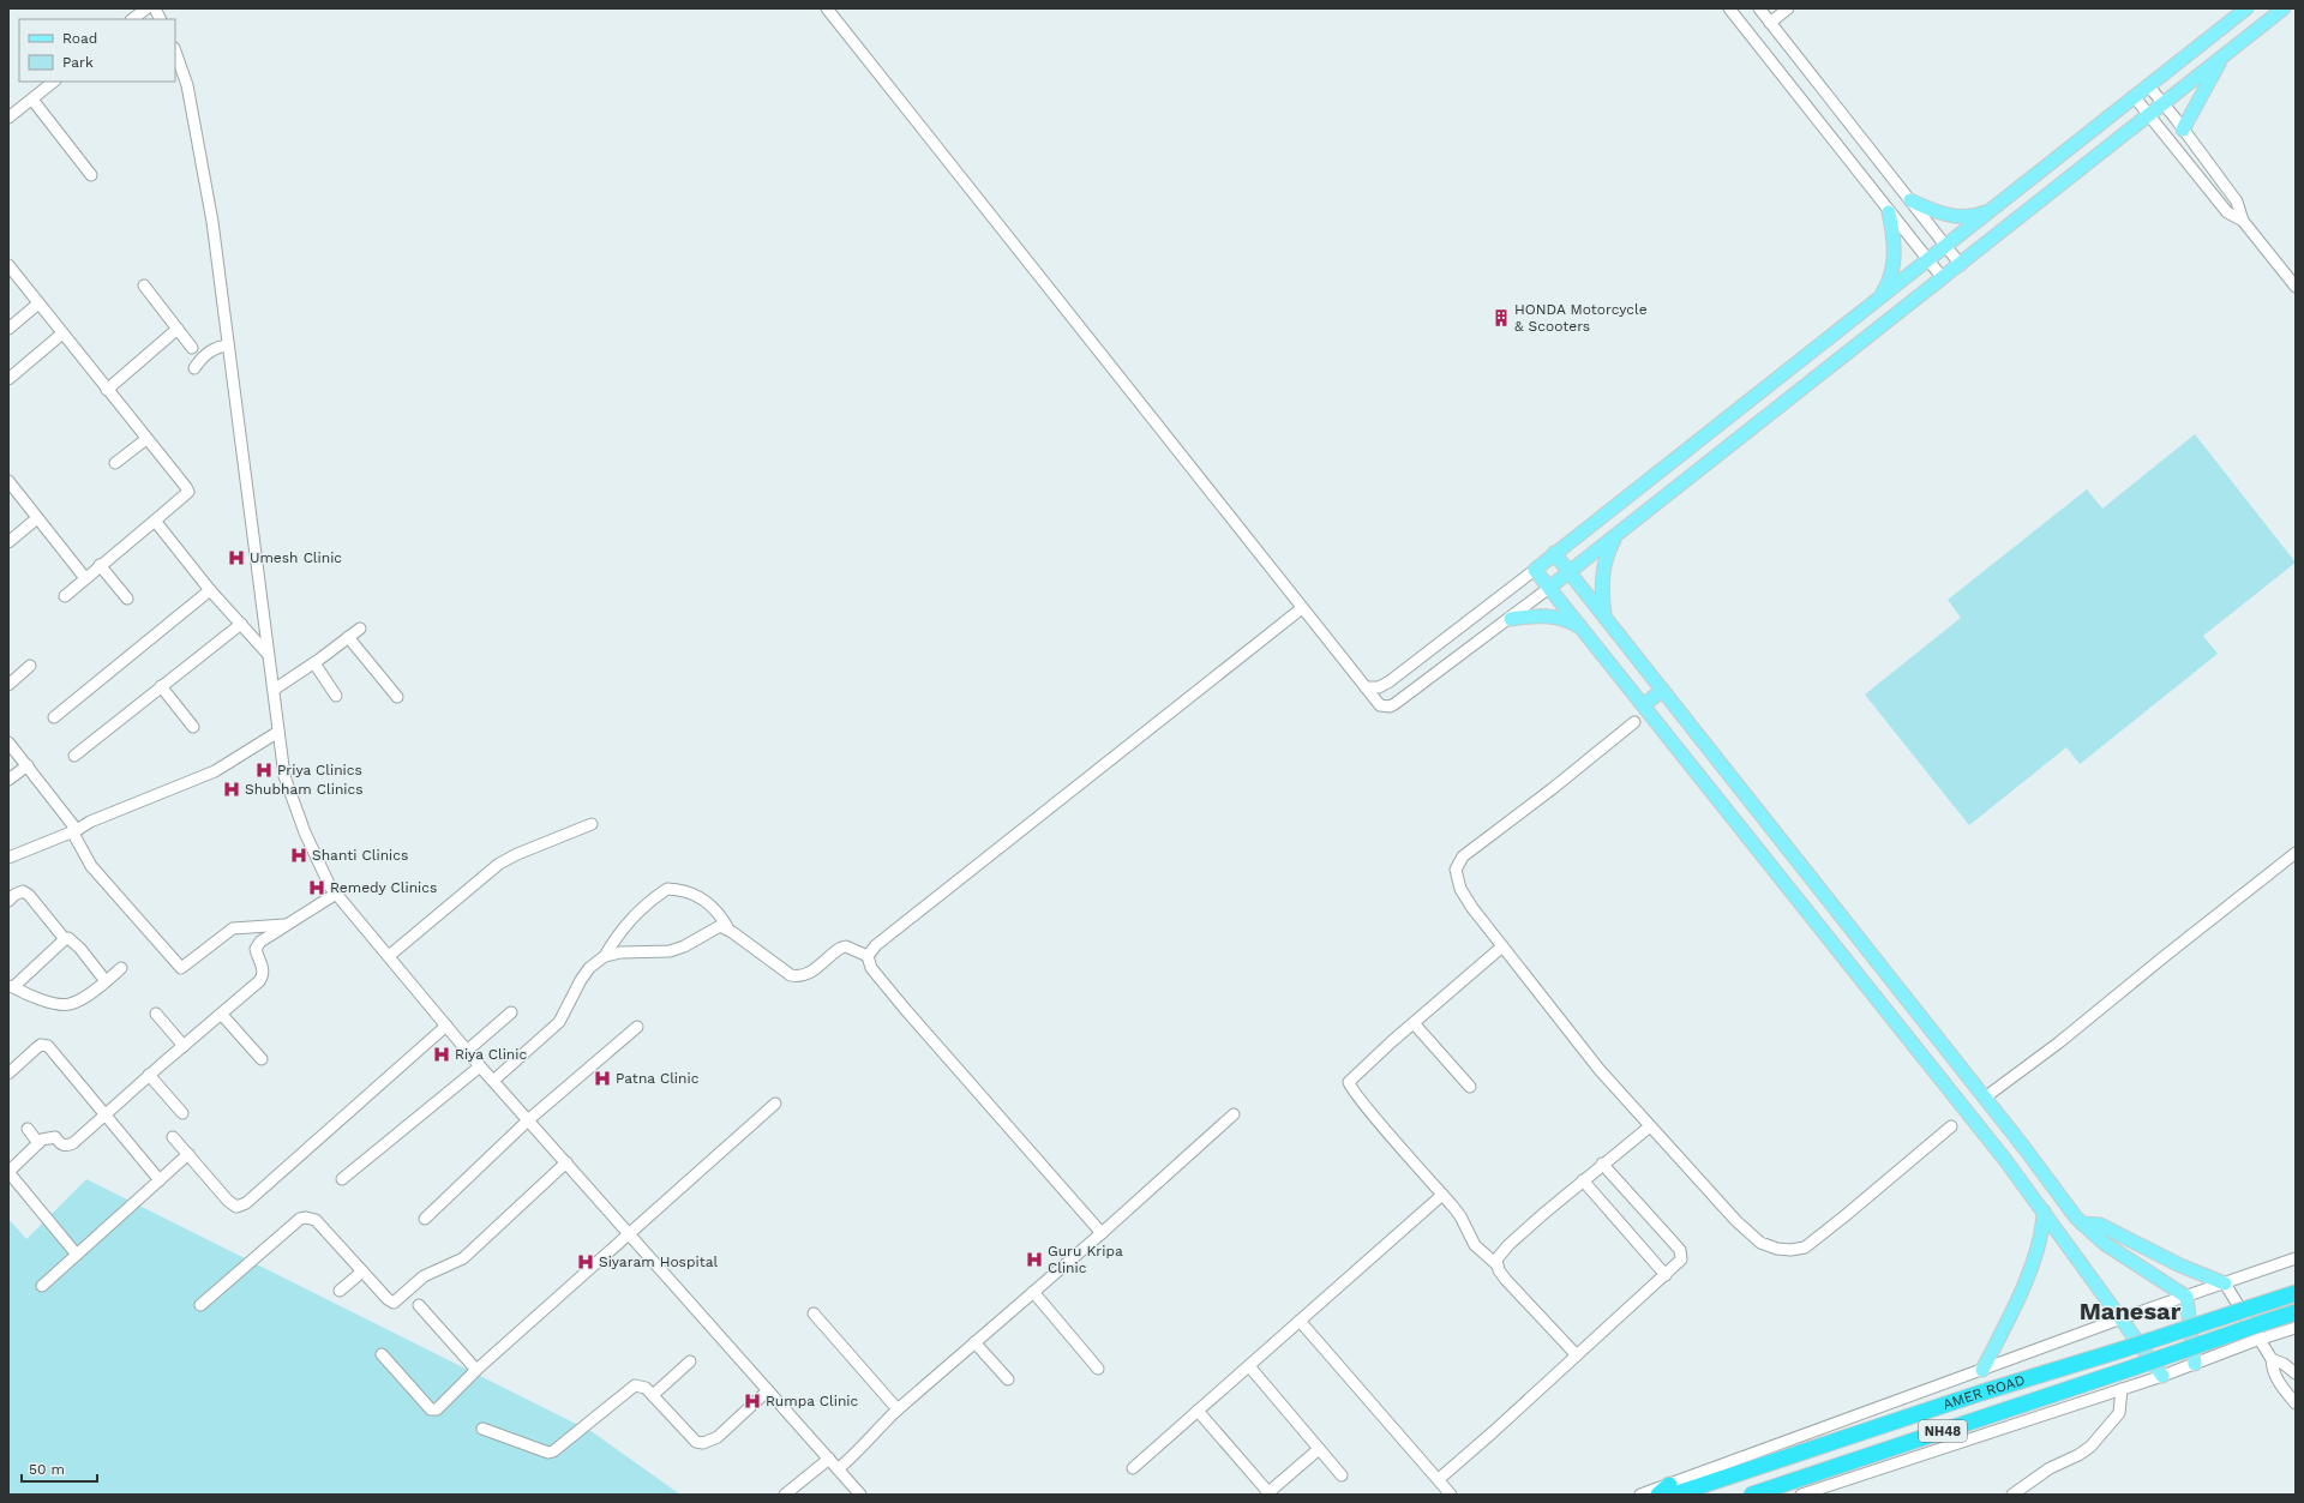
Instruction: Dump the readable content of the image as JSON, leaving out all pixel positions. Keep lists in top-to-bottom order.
{
  "streets": {
    "highway": ["AMER ROAD", "NH48"]
  },
  "districts": ["Manesar"],
  "places": {
    "building": ["HONDA Motorcycle & Scooters"],
    "hospital": [
      "Umesh Clinic",
      "Priya Clinics",
      "Shubham Clinics",
      "Shanti Clinics",
      "Remedy Clinics",
      "Riya Clinic",
      "Patna Clinic",
      "Guru Kripa Clinic",
      "Siyaram Hospital",
      "Rumpa Clinic"
    ]
  },
  "legend": ["Road", "Park"],
  "scale_bar": "50 m"
}
